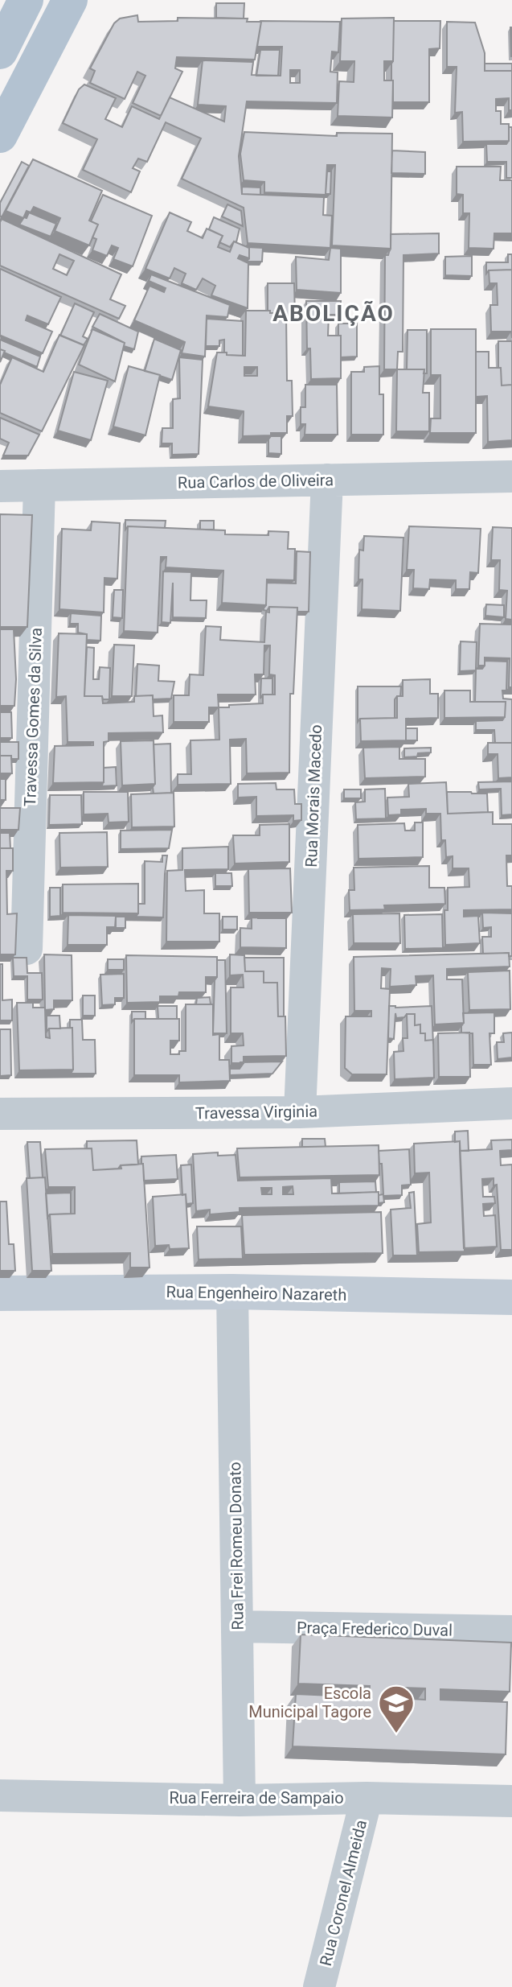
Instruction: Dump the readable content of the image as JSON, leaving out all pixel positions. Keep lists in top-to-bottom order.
{
  "streets": {
    "street": [
      "Rua Carlos de Oliveira",
      "Travessa Gomes da Silva",
      "Rua Morais Macedo",
      "Travessa Virginia",
      "Rua Engenheiro Nazareth",
      "Rua Frei Romeu Donato",
      "Praça Frederico Duval",
      "Rua Ferreira de Sampaio",
      "Rua Coronel Almeida"
    ]
  },
  "crossings": [
    ["Rua Carlos de Oliveira", "Travessa Gomes da Silva"],
    ["Rua Carlos de Oliveira", "Rua Morais Macedo"],
    ["Rua Morais Macedo", "Travessa Virginia"],
    ["Rua Engenheiro Nazareth", "Rua Frei Romeu Donato"],
    ["Rua Frei Romeu Donato", "Praça Frederico Duval"],
    ["Rua Frei Romeu Donato", "Rua Ferreira de Sampaio"],
    ["Rua Ferreira de Sampaio", "Rua Coronel Almeida"]
  ],
  "districts": ["ABOLIÇÃO"],
  "places": {
    "school or university": ["Escola Municipal Tagore"]
  }
}
